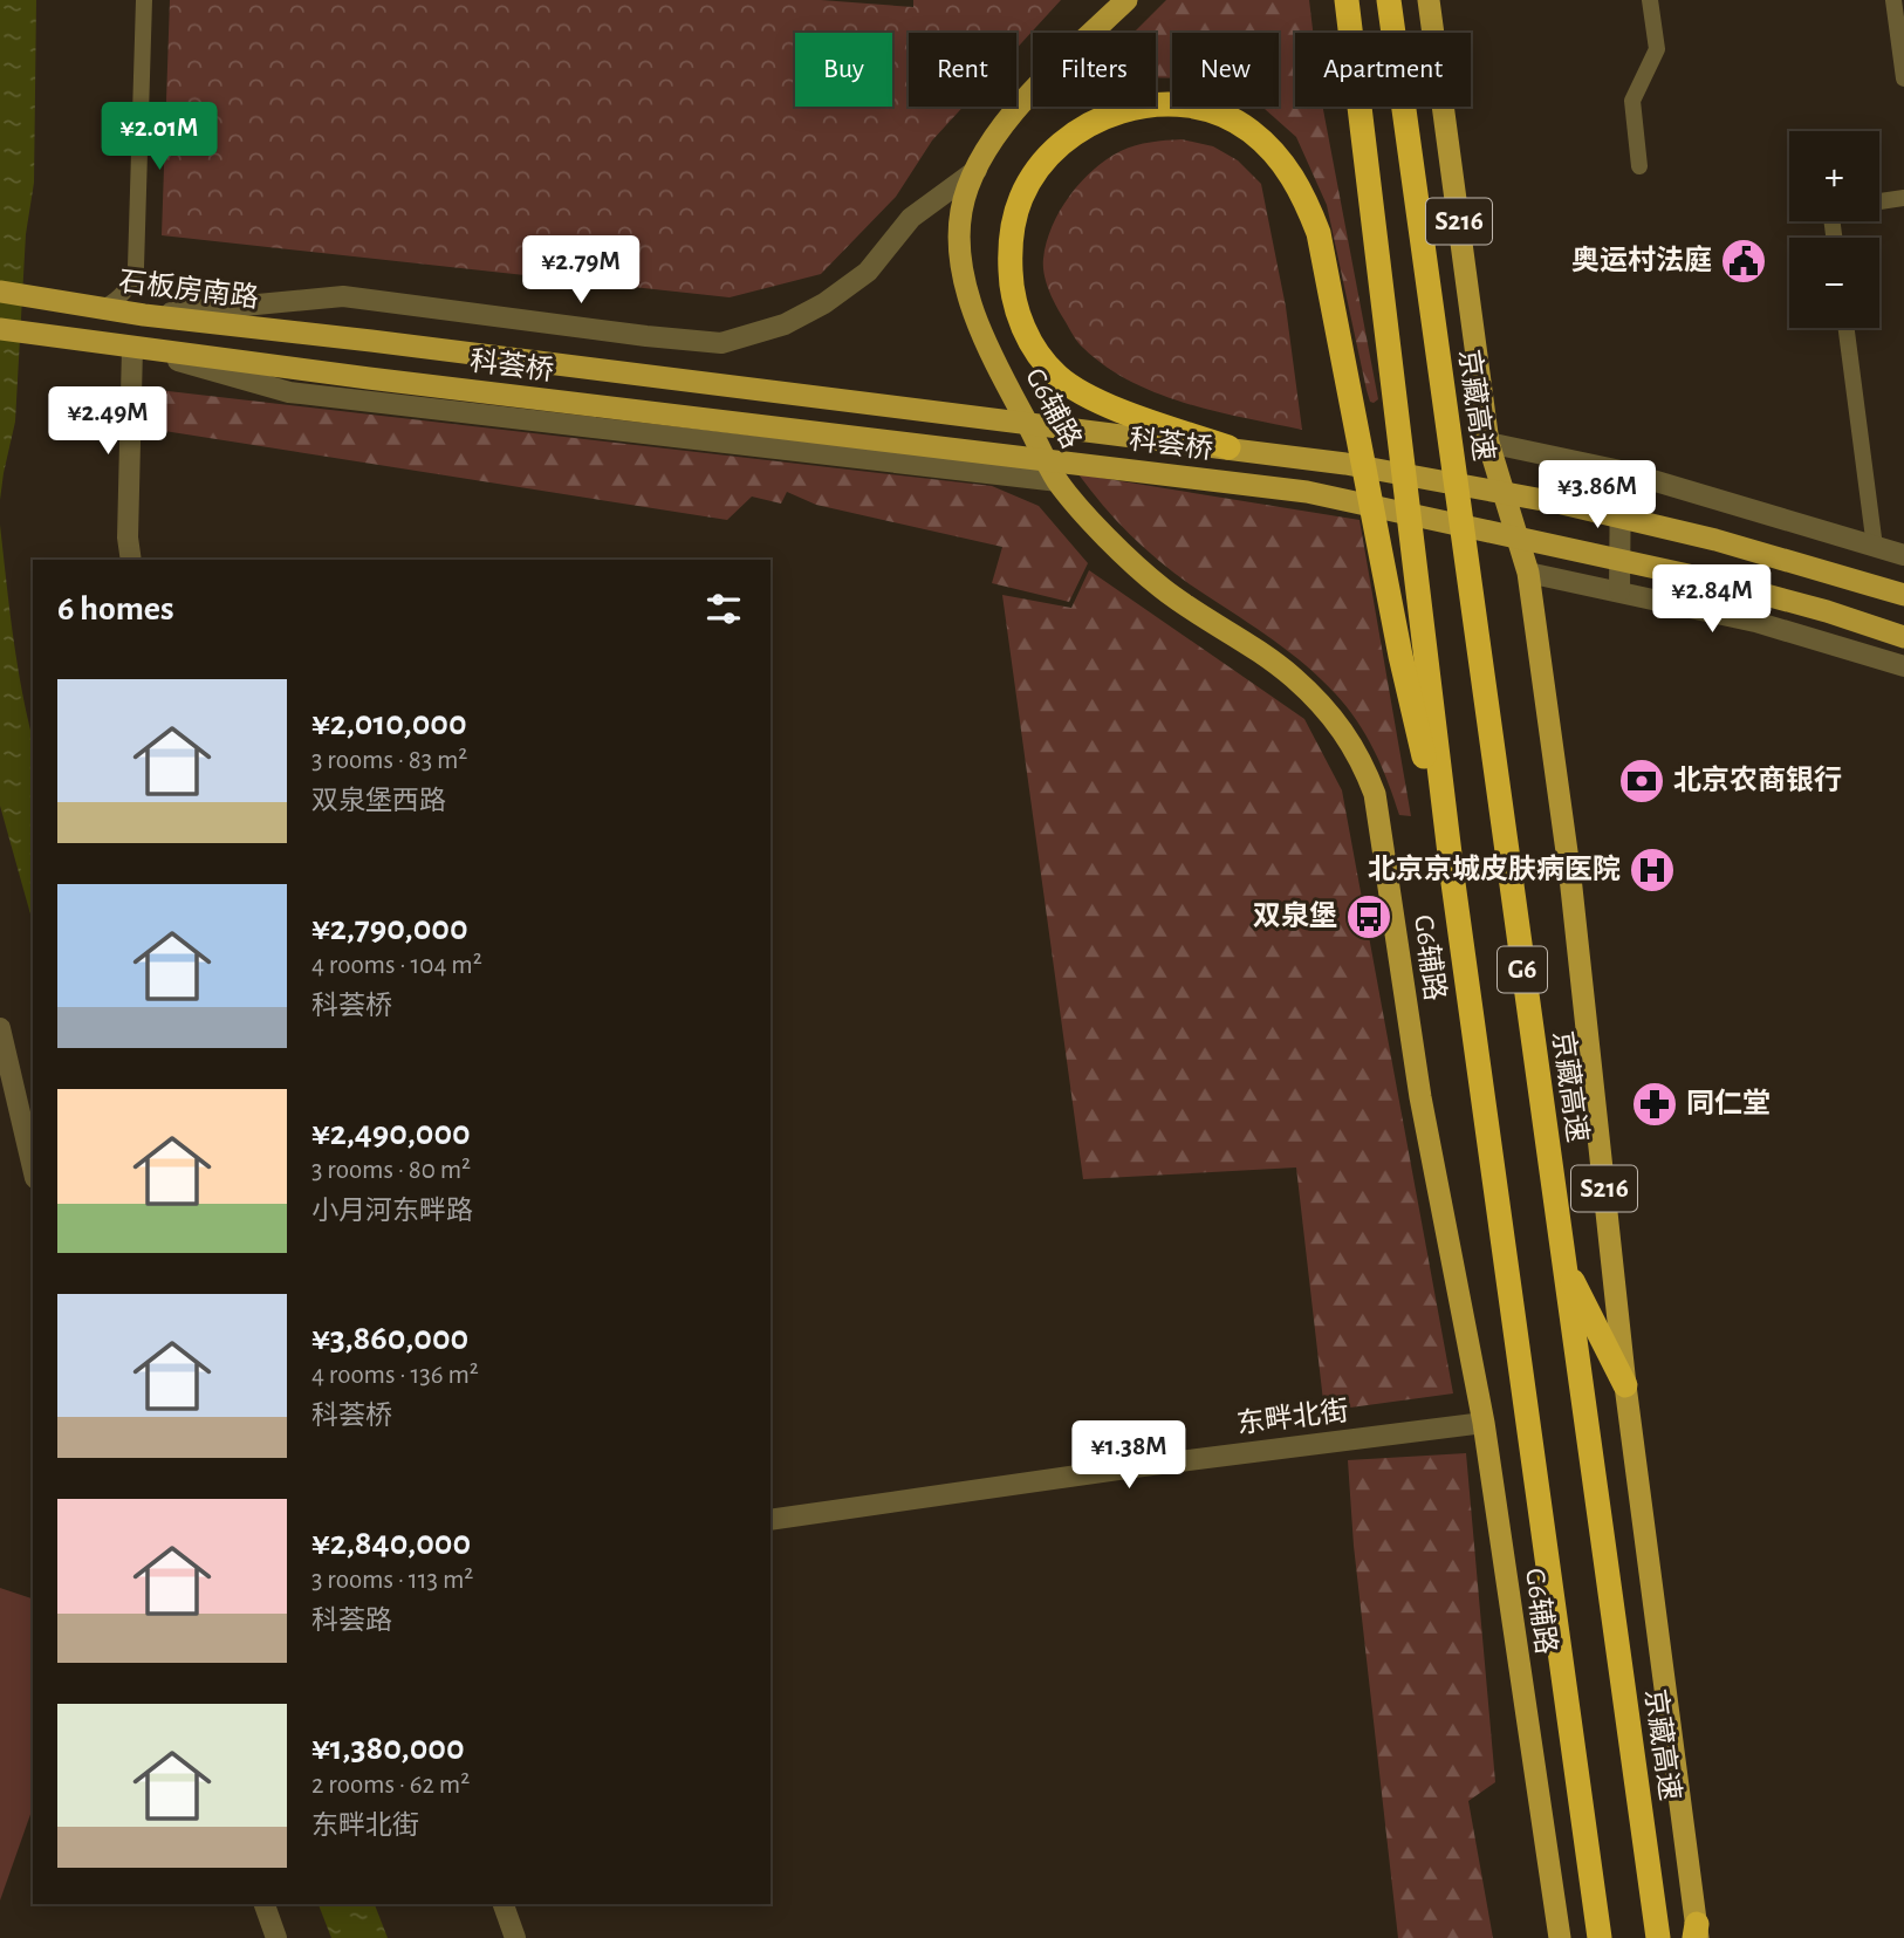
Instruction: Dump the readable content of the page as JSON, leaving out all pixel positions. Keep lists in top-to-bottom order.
{
  "streets": {
    "highway": ["京藏高速", "G6"],
    "main road": [
      "S216",
      "石板房南路",
      "科荟桥",
      "G6辅路"
    ],
    "street": ["东畔北街"]
  },
  "crossings": [
    ["石板房南路", "科荟桥"],
    ["G6辅路", "东畔北街"]
  ],
  "places": {
    "public building": ["奥运村法庭"],
    "bank": ["北京农商银行"],
    "hospital": ["北京京城皮肤病医院"],
    "bus stop": ["双泉堡"],
    "pharmacy": ["同仁堂"]
  },
  "page": {
    "chip": [
      "Buy",
      "Rent",
      "Filters",
      "New",
      "Apartment"
    ],
    "price": [
      "¥2.01M",
      "¥2.79M",
      "¥2.49M",
      "¥3.86M",
      "¥2.84M",
      "¥1.38M"
    ],
    "map_buttons": ["+", "−"],
    "heading": "6 homes",
    "list": [
      {
        "name": "¥2,010,000",
        "note": "3 rooms · 83 m² · 双泉堡西路"
      },
      {
        "name": "¥2,790,000",
        "note": "4 rooms · 104 m² · 科荟桥"
      },
      {
        "name": "¥2,490,000",
        "note": "3 rooms · 80 m² · 小月河东畔路"
      },
      {
        "name": "¥3,860,000",
        "note": "4 rooms · 136 m² · 科荟桥"
      },
      {
        "name": "¥2,840,000",
        "note": "3 rooms · 113 m² · 科荟路"
      },
      {
        "name": "¥1,380,000",
        "note": "2 rooms · 62 m² · 东畔北街"
      }
    ]
  }
}
